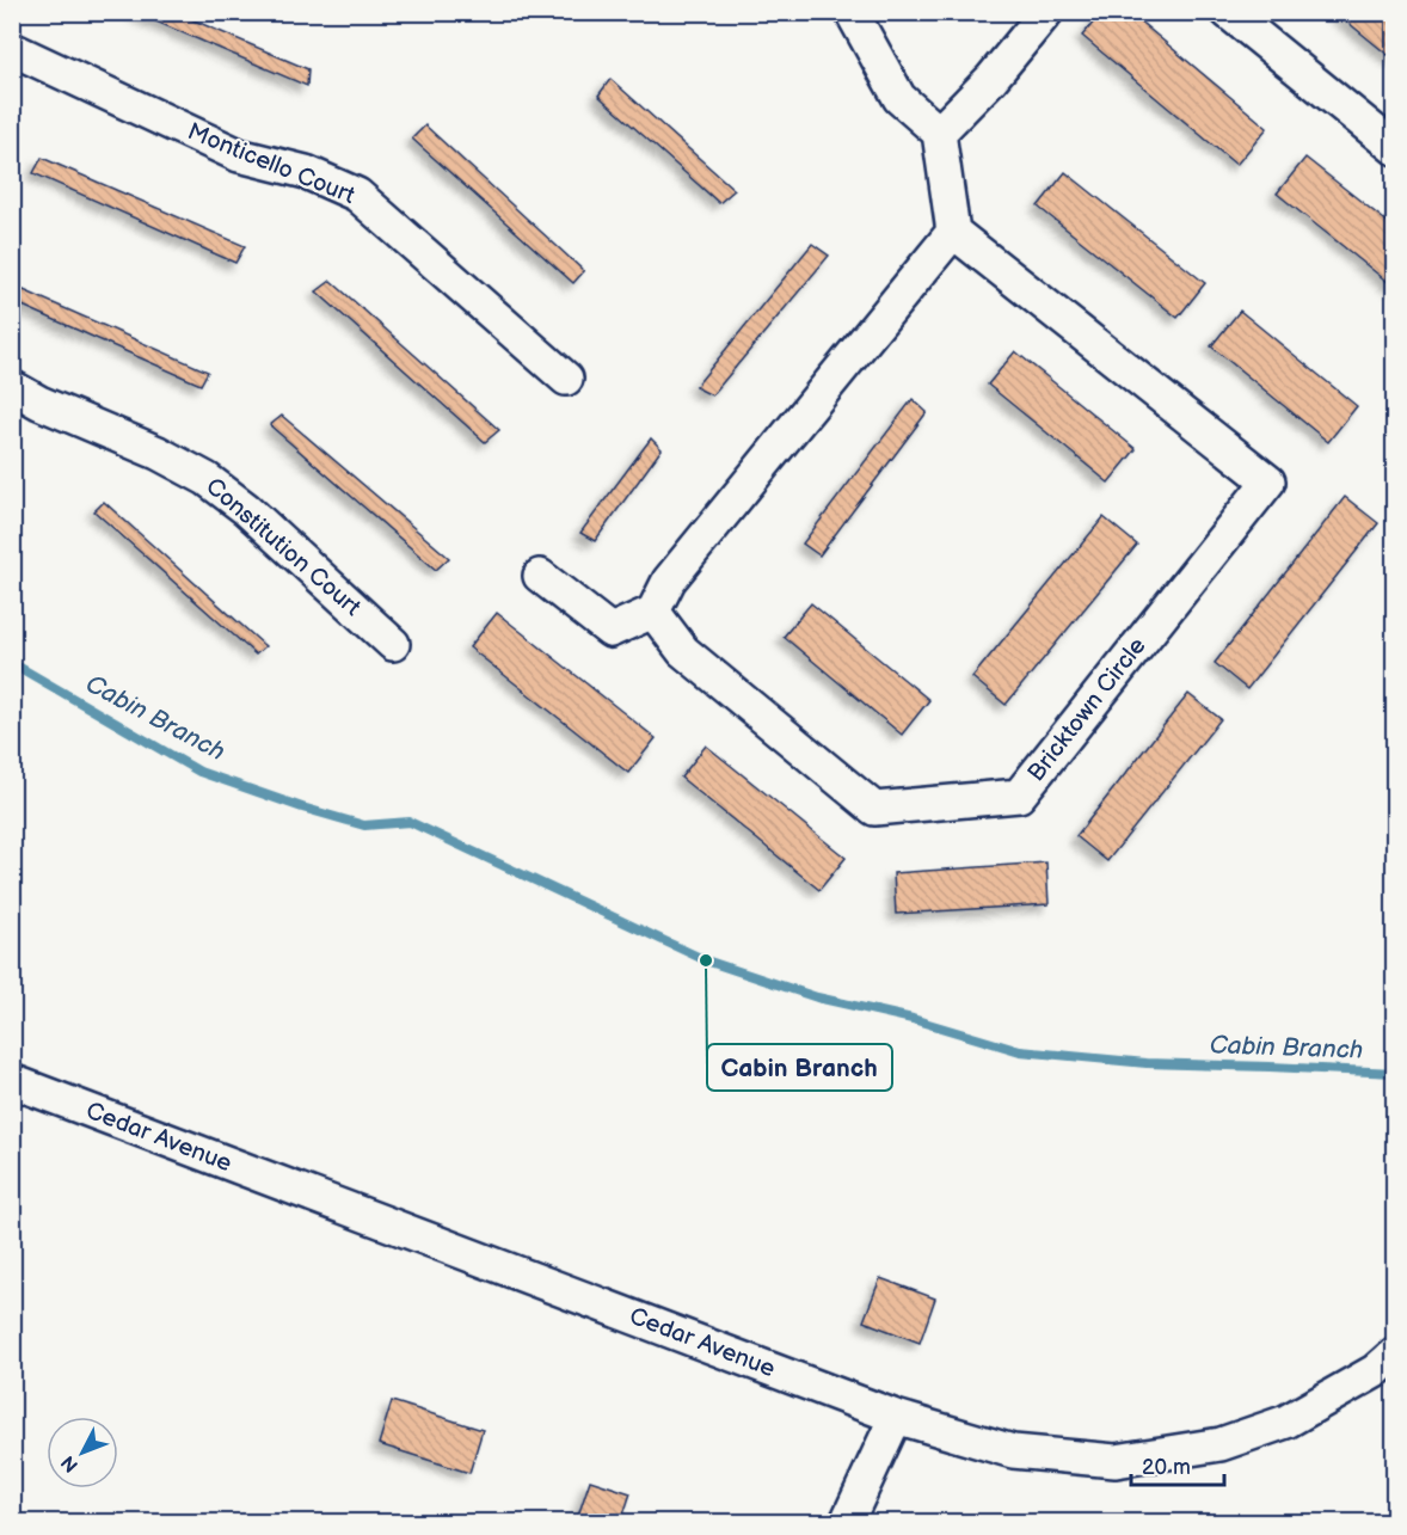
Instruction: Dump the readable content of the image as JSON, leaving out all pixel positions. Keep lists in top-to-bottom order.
{
  "streets": {
    "street": [
      "Monticello Court",
      "Constitution Court",
      "Bricktown Circle",
      "Cedar Avenue"
    ]
  },
  "water": ["Cabin Branch"],
  "places": ["Cabin Branch"],
  "scale_bar": "20 m",
  "north": "bottom left"
}
